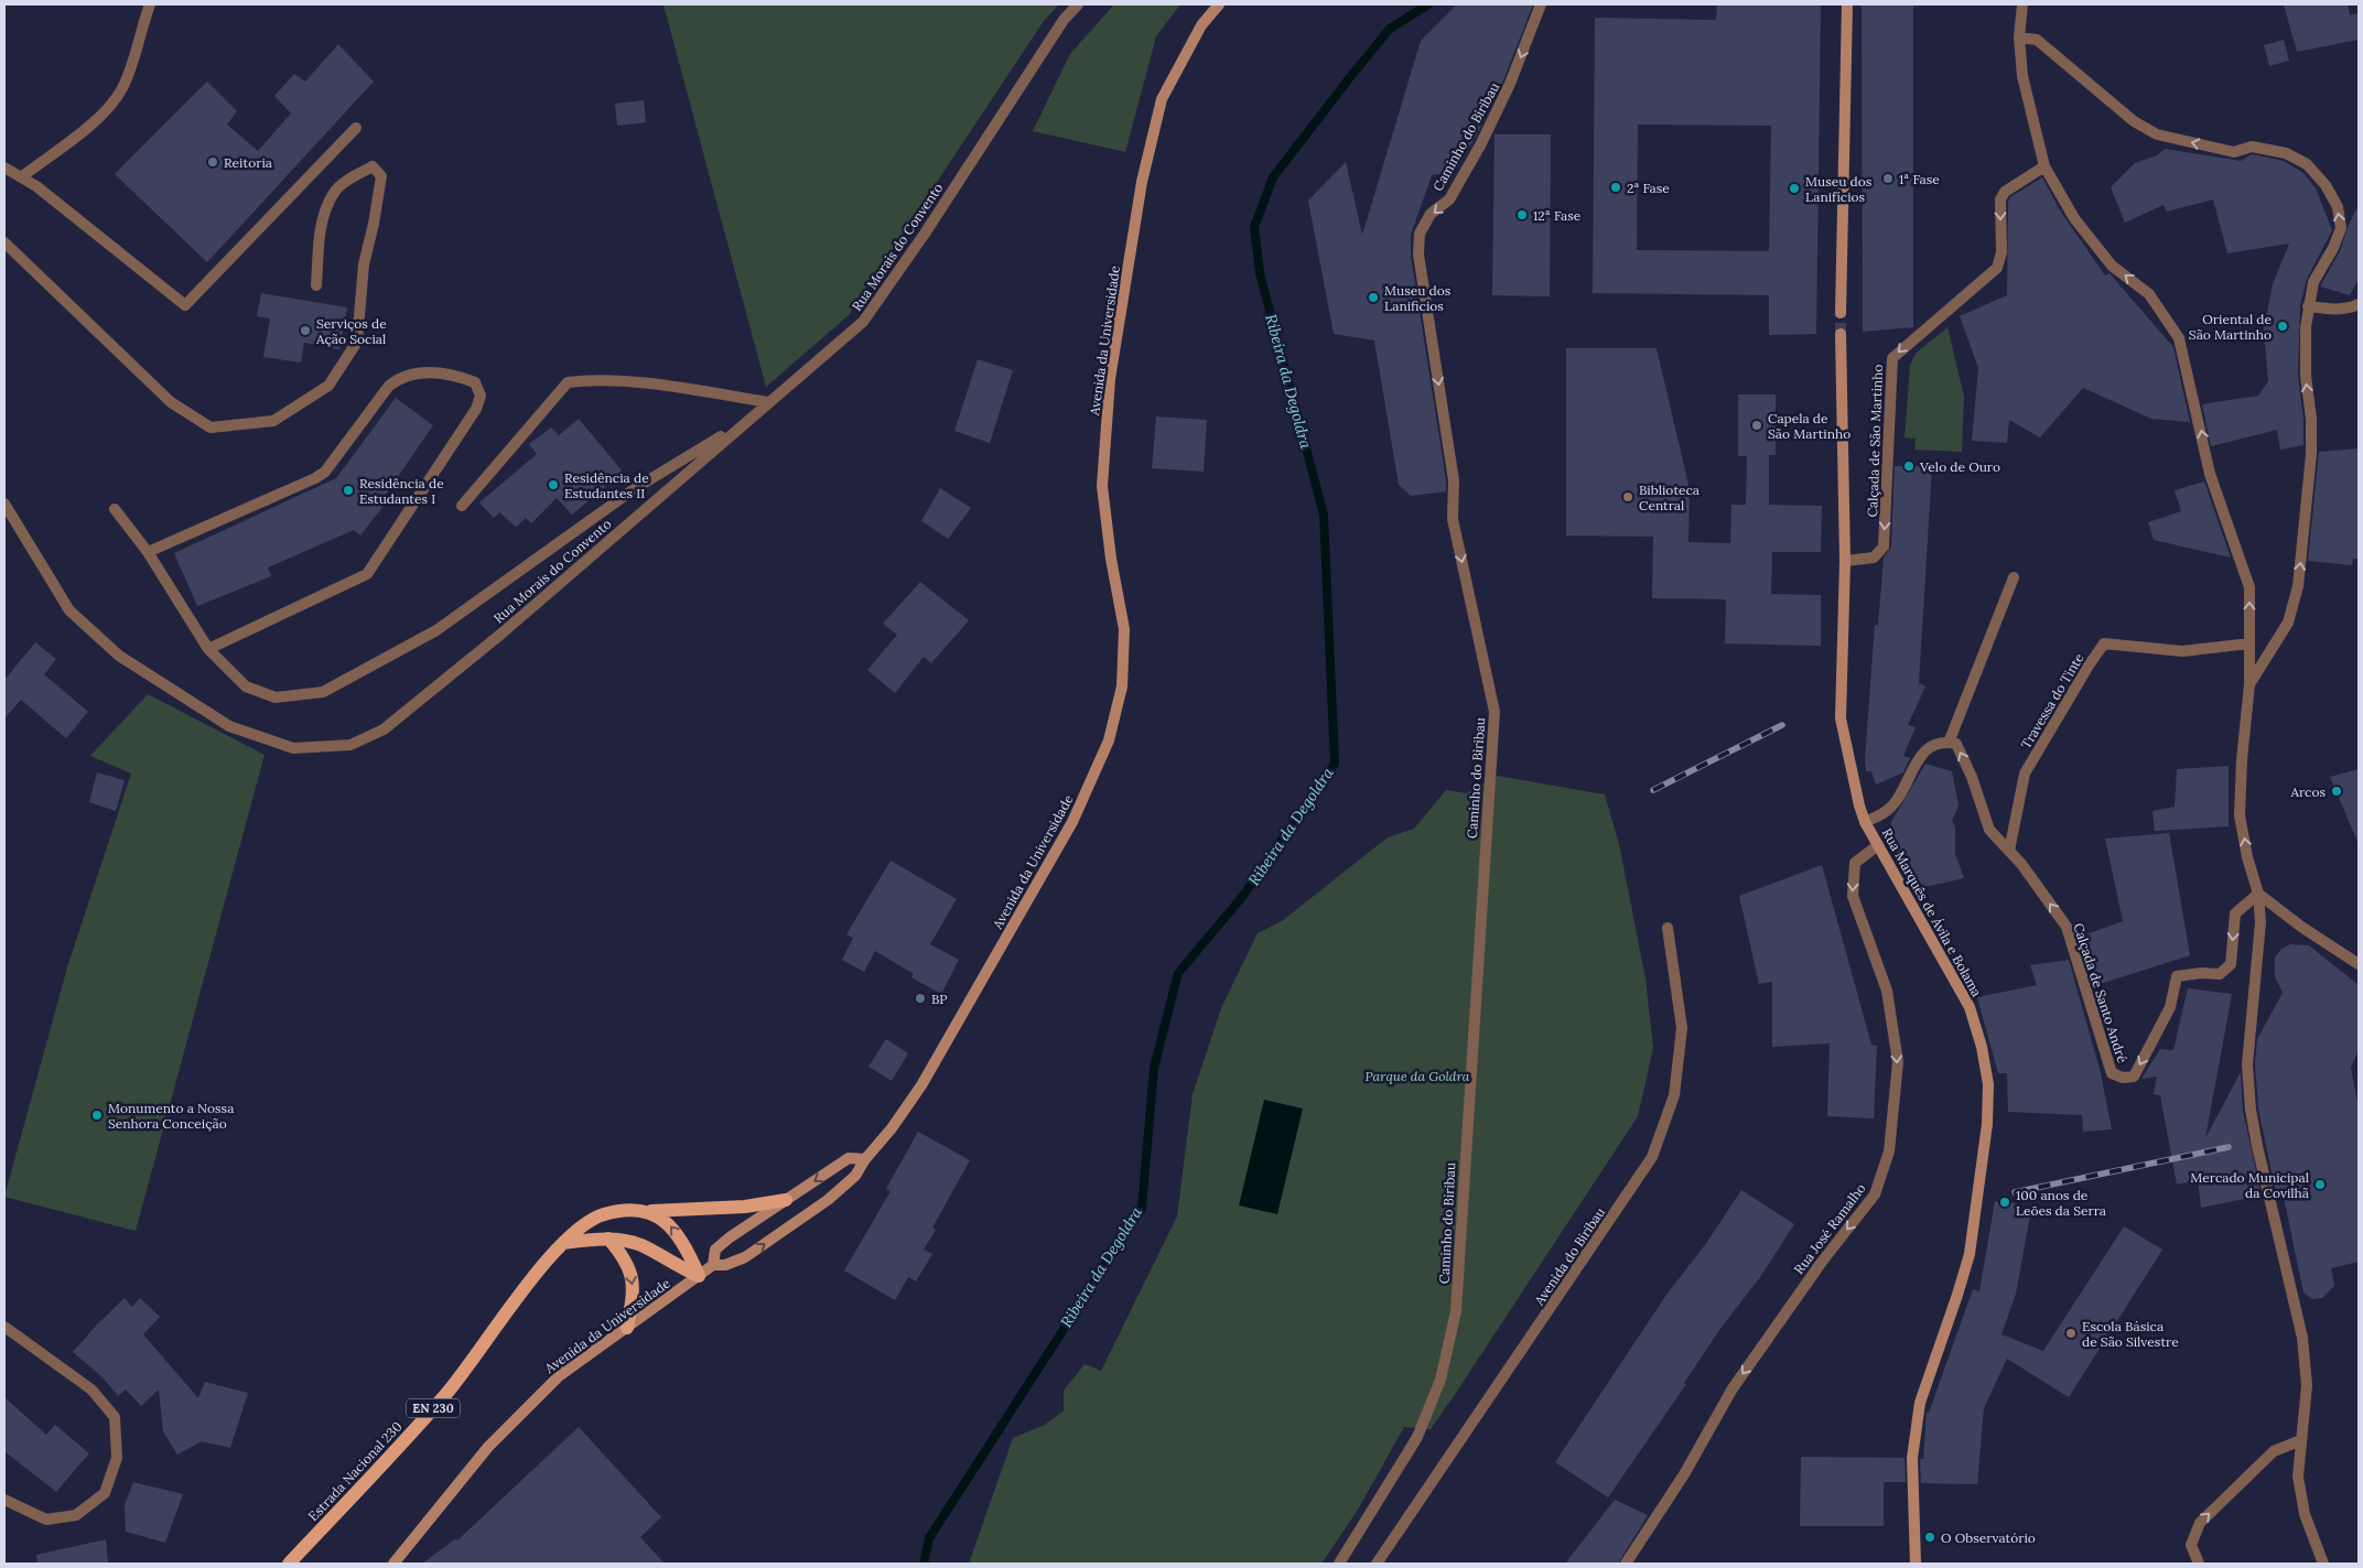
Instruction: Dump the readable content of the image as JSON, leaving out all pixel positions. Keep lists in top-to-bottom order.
{
  "streets": {
    "main road": [
      "Avenida da Universidade",
      "Rua Marquês de Ávila e Bolama",
      "EN 230",
      "Estrada Nacional 230"
    ],
    "street": [
      "Caminho do Biribau",
      "Rua Morais do Convento",
      "Calçada de São Martinho",
      "Travessa do Tinte",
      "Calçada de Santo André",
      "Rua José Ramalho",
      "Avenida do Biribau"
    ]
  },
  "crossings": [
    ["Avenida da Universidade", "EN 230"],
    ["Calçada de São Martinho", "Rua Marquês de Ávila e Bolama"],
    ["Travessa do Tinte", "Calçada de Santo André"],
    ["Rua Marquês de Ávila e Bolama", "Rua José Ramalho"],
    ["EN 230", "Estrada Nacional 230"]
  ],
  "one_way": ["Caminho do Biribau", "Calçada de São Martinho", "Rua José Ramalho"],
  "water": ["Ribeira da Degoldra"],
  "parks": ["Parque da Goldra"],
  "places": [
    "Reitoria",
    "1ª Fase",
    "2ª Fase",
    "Museu dos Lanifícios",
    "12ª Fase",
    "Museu dos Lanificios",
    "Oriental de São Martinho",
    "Serviços de Ação Social",
    "Capela de São Martinho",
    "Velo de Ouro",
    "Residência de Estudantes II",
    "Residência de Estudantes I",
    "Biblioteca Central",
    "Arcos",
    "BP",
    "Monumento a Nossa Senhora Conceição",
    "Mercado Municipal da Covilhã",
    "100 anos de Leões da Serra",
    "Escola Básica de São Silvestre",
    "O Observatório"
  ]
}
